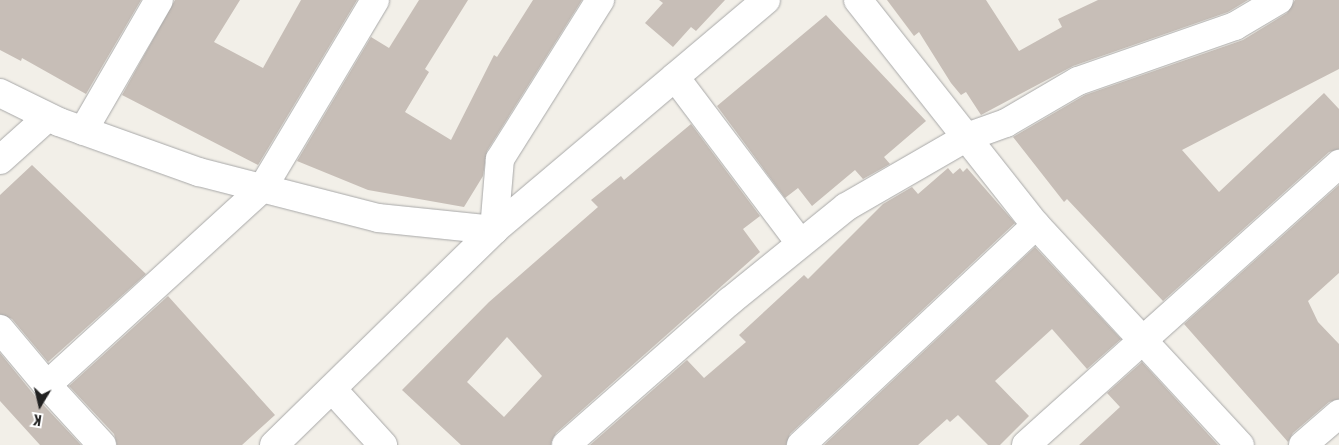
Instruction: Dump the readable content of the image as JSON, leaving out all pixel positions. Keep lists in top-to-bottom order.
{
  "north": "bottom"
}
